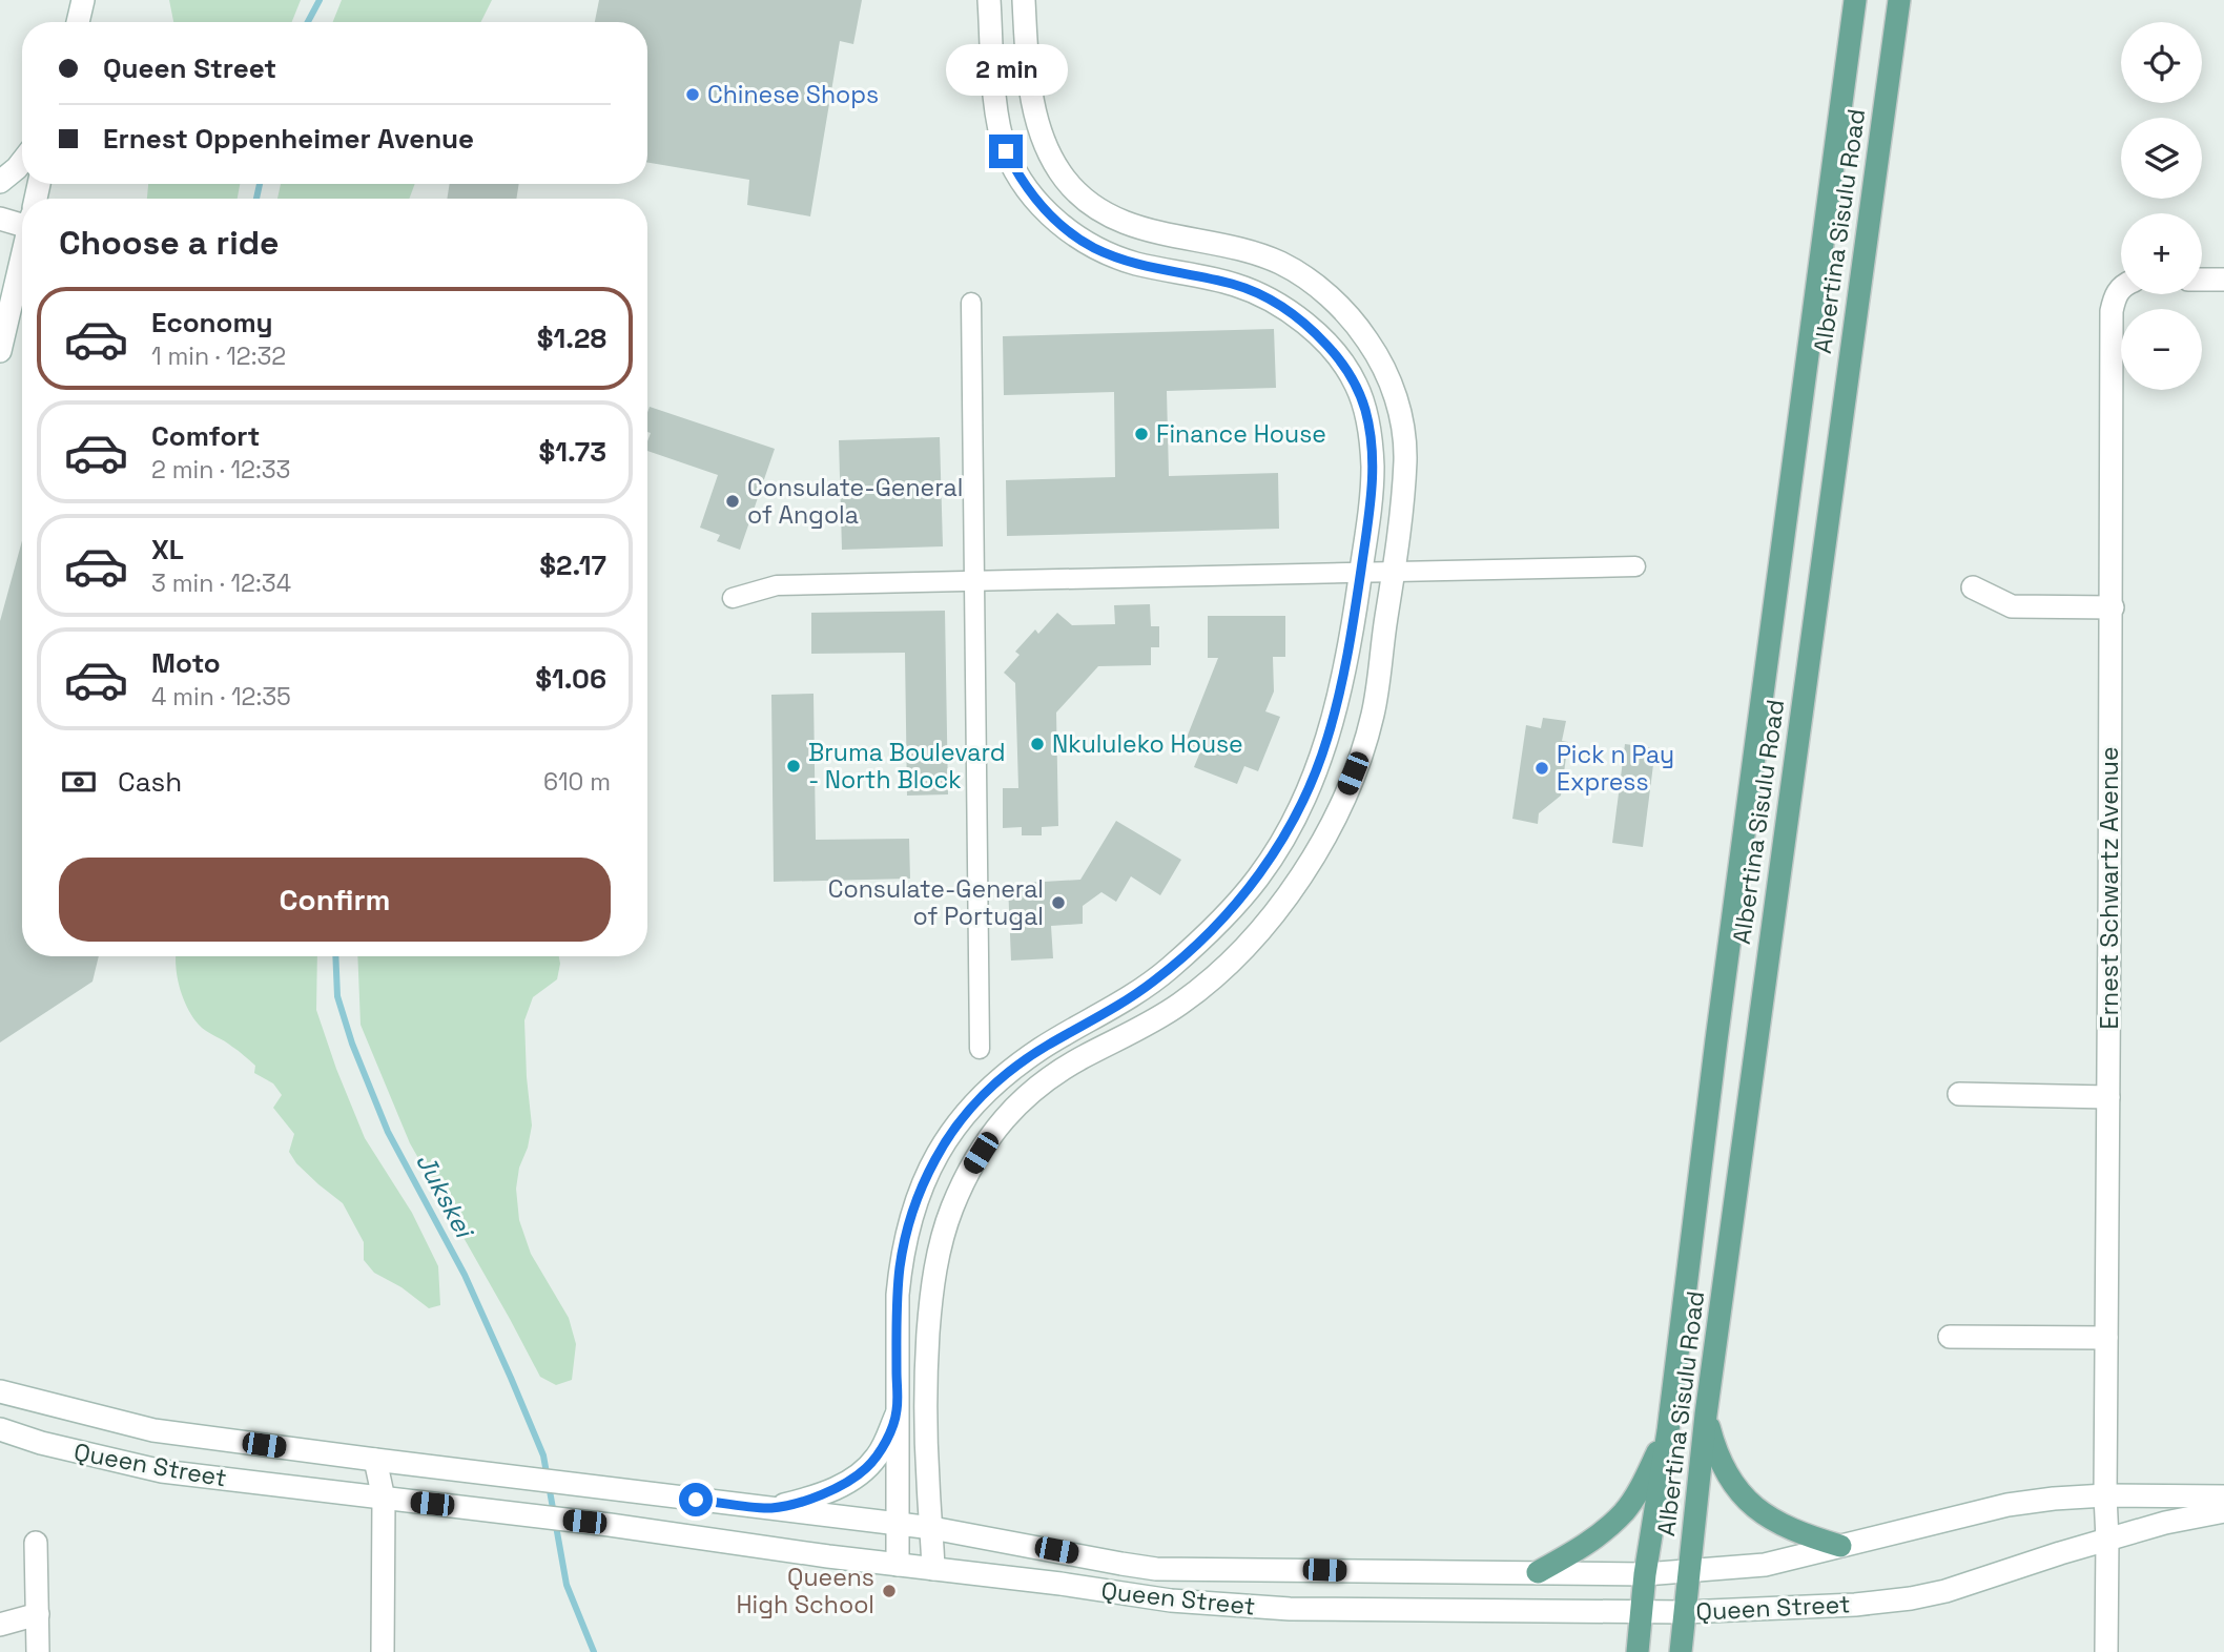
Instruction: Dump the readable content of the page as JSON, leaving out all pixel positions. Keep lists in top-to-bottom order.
{
  "streets": {
    "main road": ["Albertina Sisulu Road"],
    "street": ["Ernest Schwartz Avenue", "Queen Street"]
  },
  "crossings": [
    ["Albertina Sisulu Road", "Queen Street"],
    ["Ernest Schwartz Avenue", "Queen Street"]
  ],
  "water": ["Jukskei"],
  "places": [
    "Chinese Shops",
    "Finance House",
    "Consulate-General of Angola",
    "Nkululeko House",
    "Bruma Boulevard - North Block",
    "Pick n Pay Express",
    "Consulate-General of Portugal",
    "Queens High School"
  ],
  "page": {
    "map_buttons": ["+", "−"],
    "banner": ["Queen Street", "Ernest Oppenheimer Avenue"],
    "bubble": "2 min",
    "heading": "Choose a ride",
    "list": [
      {
        "name": "Economy",
        "note": "1 min · 12:32",
        "value": "$1.28"
      },
      {
        "name": "Comfort",
        "note": "2 min · 12:33",
        "value": "$1.73"
      },
      {
        "name": "XL",
        "note": "3 min · 12:34",
        "value": "$2.17"
      },
      {
        "name": "Moto",
        "note": "4 min · 12:35",
        "value": "$1.06"
      }
    ],
    "pay": ["Cash", "610 m"],
    "buttons": "Confirm"
  }
}
